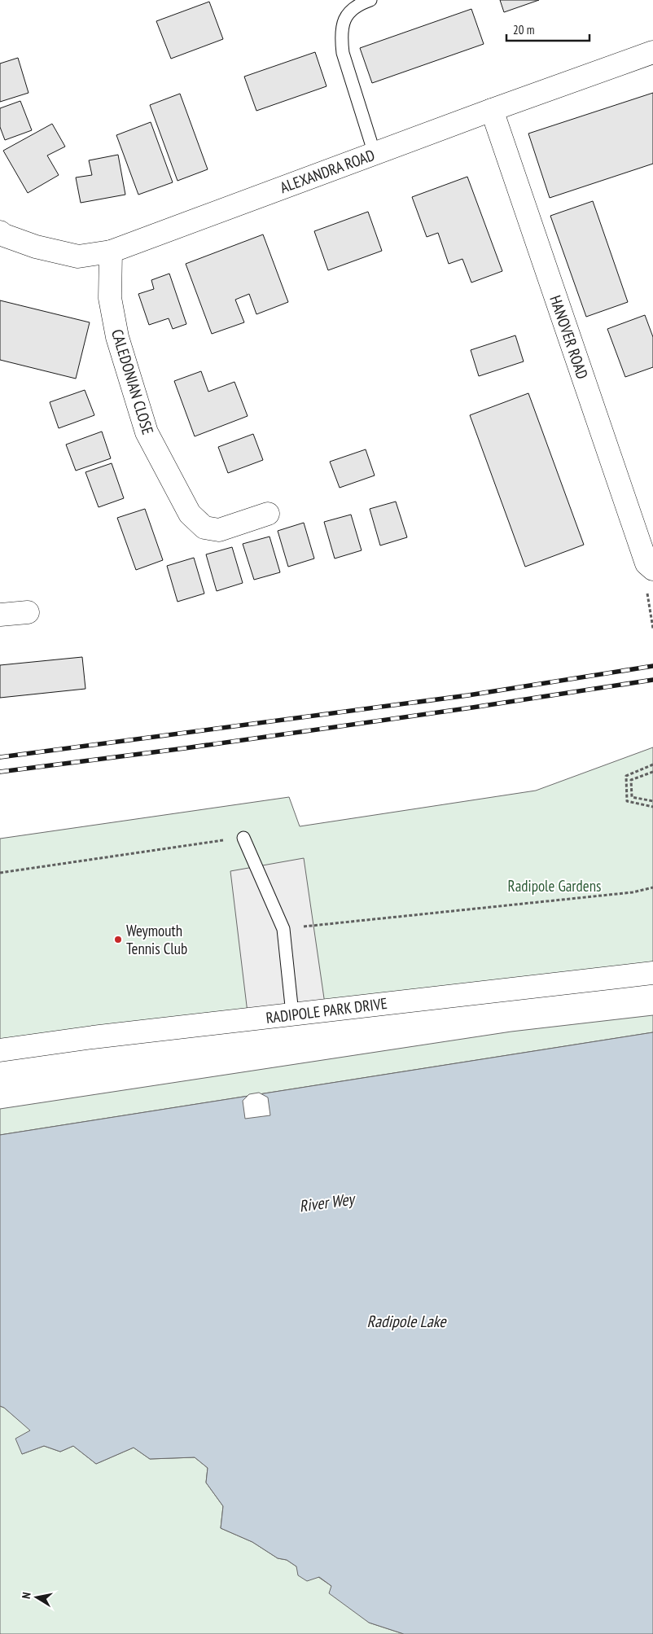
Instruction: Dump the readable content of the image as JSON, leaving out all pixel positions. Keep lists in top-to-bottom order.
{
  "streets": {
    "street": [
      "ALEXANDRA ROAD",
      "HANOVER ROAD",
      "CALEDONIAN CLOSE",
      "RADIPOLE PARK DRIVE"
    ]
  },
  "crossings": [
    ["ALEXANDRA ROAD", "HANOVER ROAD"],
    ["ALEXANDRA ROAD", "CALEDONIAN CLOSE"]
  ],
  "water": ["River Wey", "Radipole Lake"],
  "parks": ["Radipole Gardens"],
  "places": ["Weymouth Tennis Club"],
  "scale_bar": "20 m",
  "north": "left"
}
